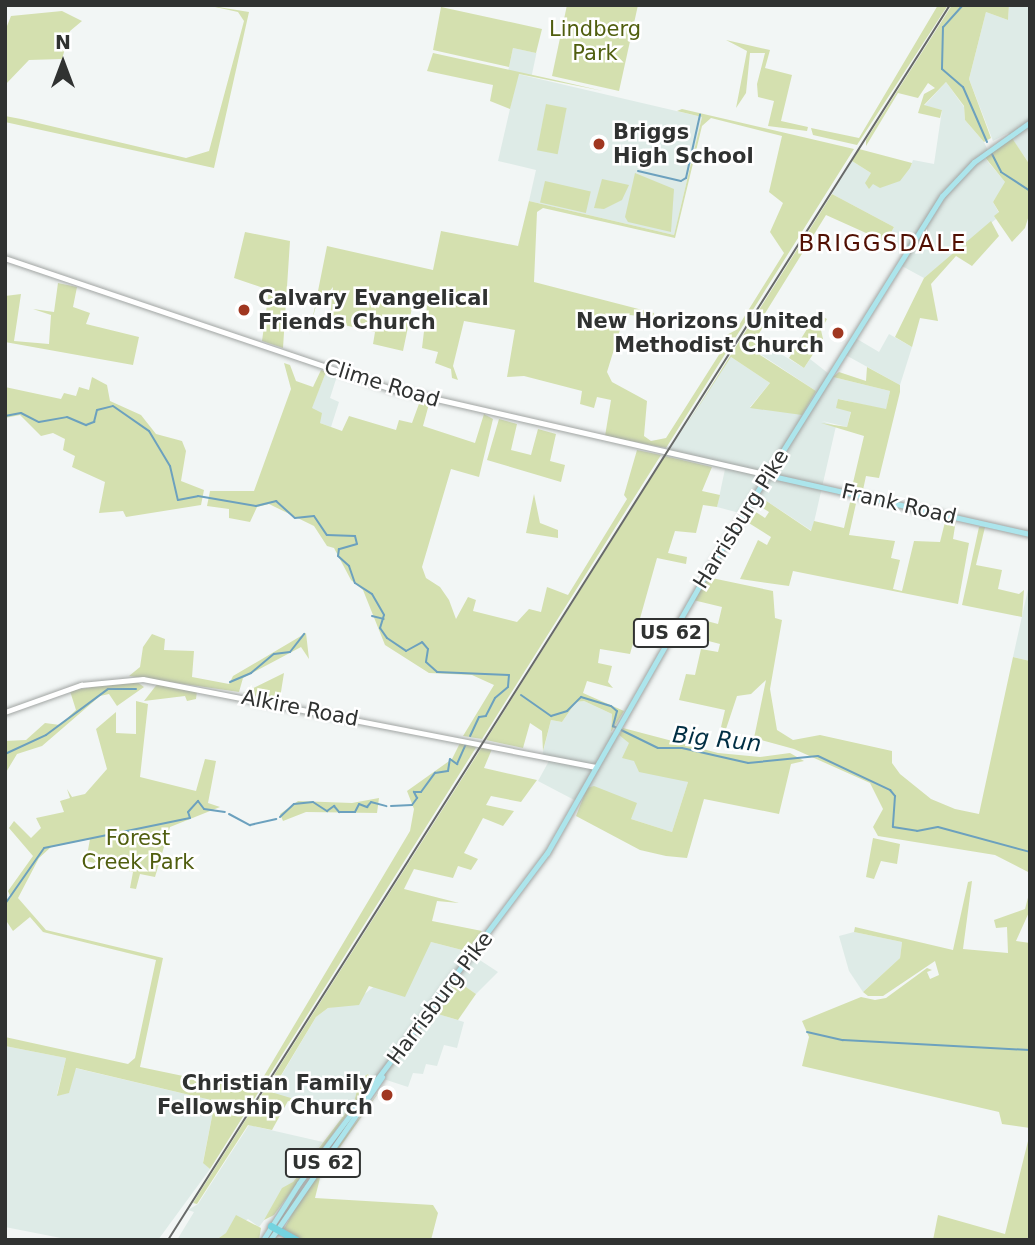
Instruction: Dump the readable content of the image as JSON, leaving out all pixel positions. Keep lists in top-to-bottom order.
{
  "streets": {
    "main road": [
      "Clime Road",
      "Frank Road",
      "Harrisburg Pike",
      "US 62",
      "Alkire Road"
    ]
  },
  "crossings": [
    ["Clime Road", "Frank Road"],
    ["Clime Road", "Harrisburg Pike"],
    ["Frank Road", "Harrisburg Pike"],
    ["Harrisburg Pike", "Alkire Road"]
  ],
  "districts": ["BRIGGSDALE"],
  "water": ["Big Run"],
  "parks": ["Lindberg Park", "Forest Creek Park"],
  "places": [
    "Briggs High School",
    "Calvary Evangelical Friends Church",
    "New Horizons United Methodist Church",
    "Christian Family Fellowship Church"
  ],
  "north": "top"
}
